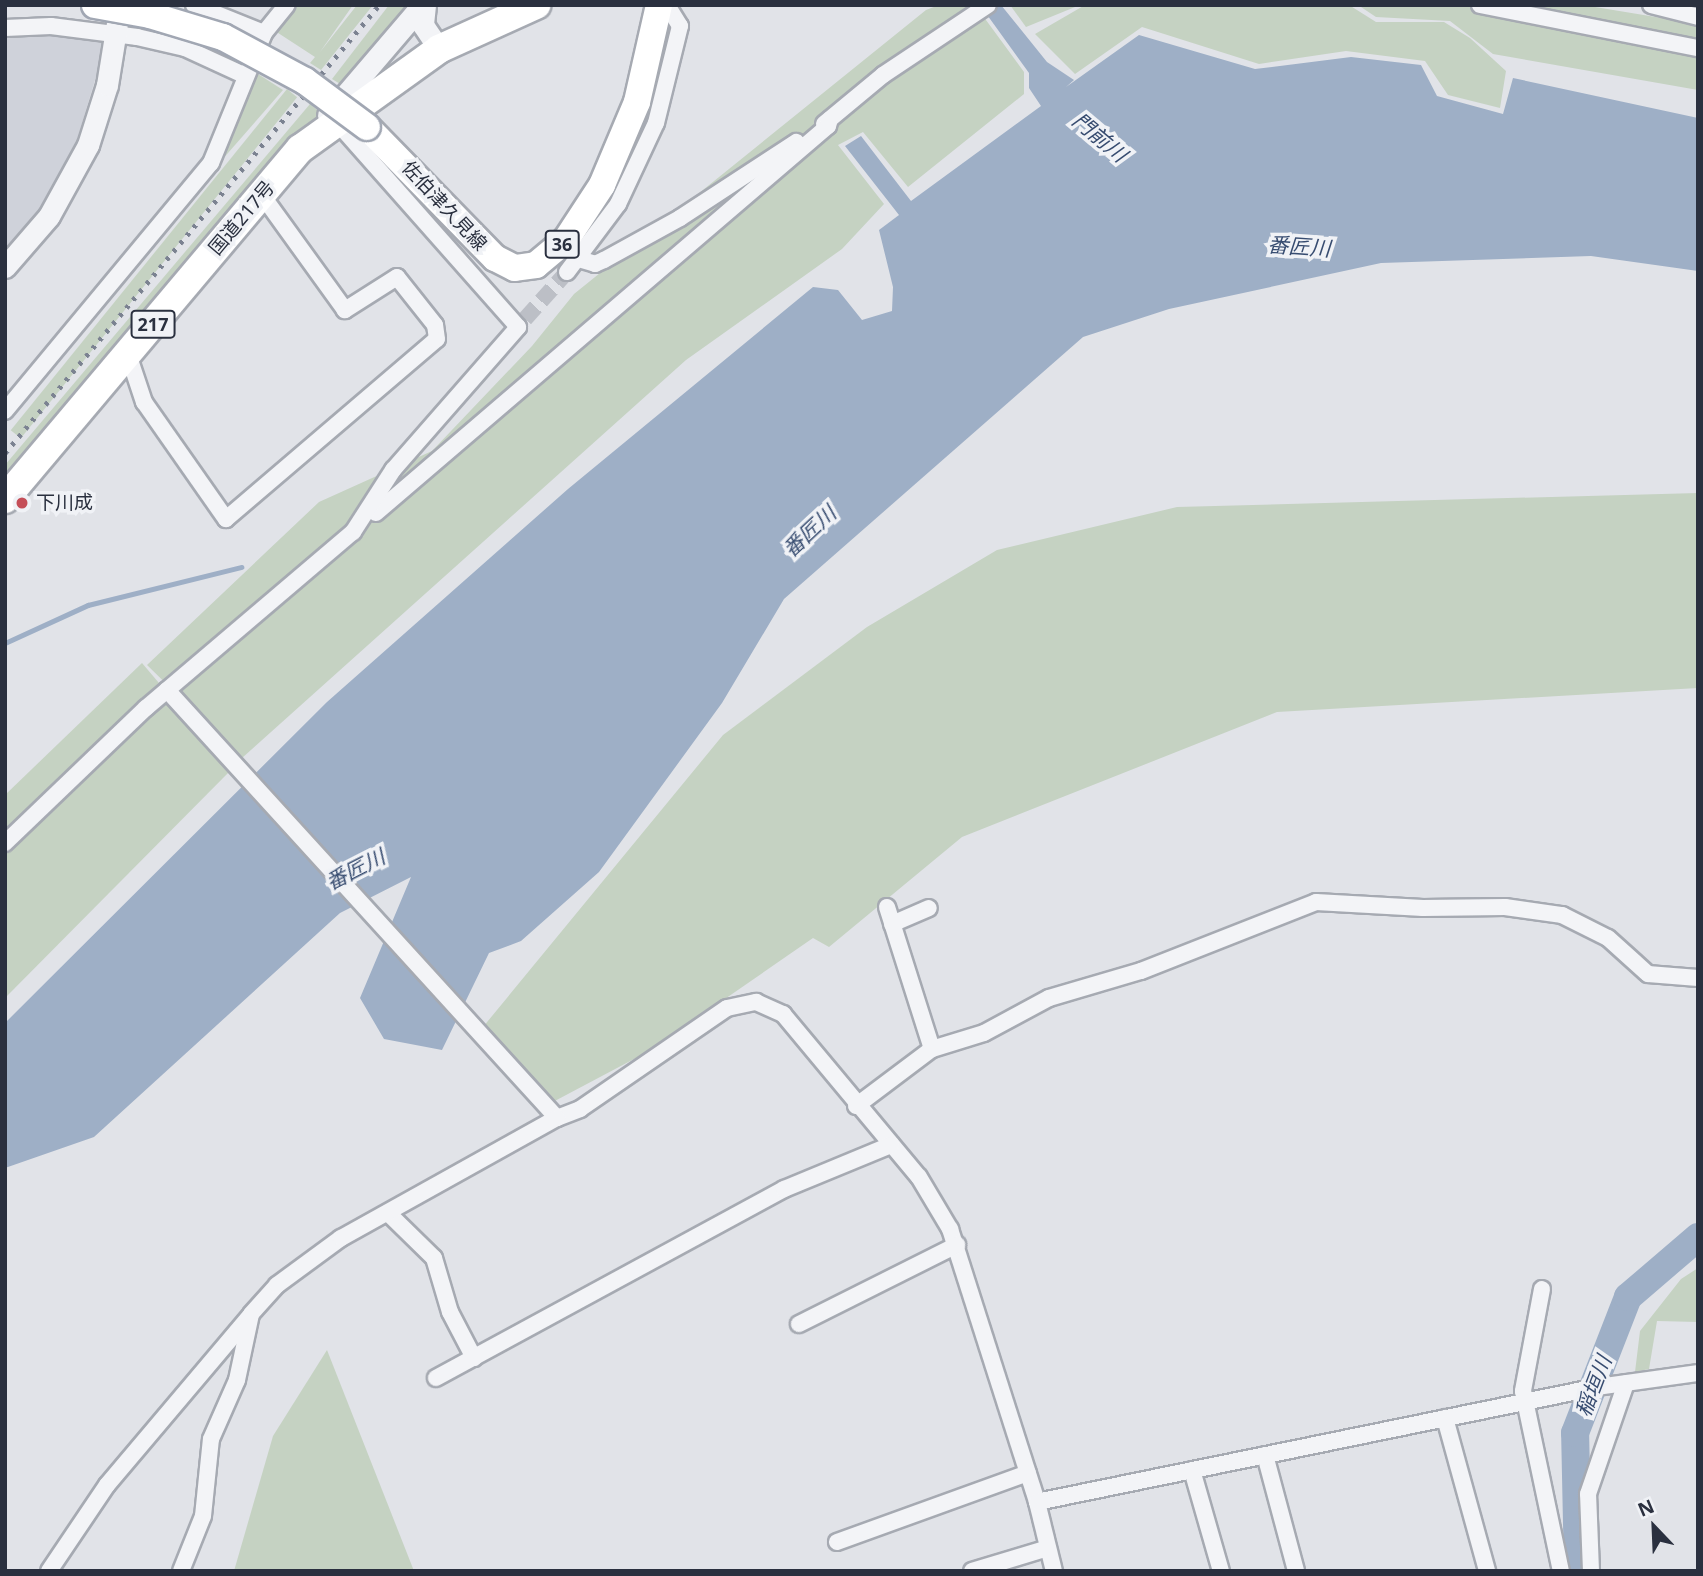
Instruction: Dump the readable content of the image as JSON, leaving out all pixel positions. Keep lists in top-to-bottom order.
{
  "streets": {
    "highway": ["国道217号", "217"],
    "main road": ["佐伯津久見線", "36"]
  },
  "water": ["門前川", "番匠川", "稲垣川"],
  "places": ["下川成"],
  "north": "top left"
}
